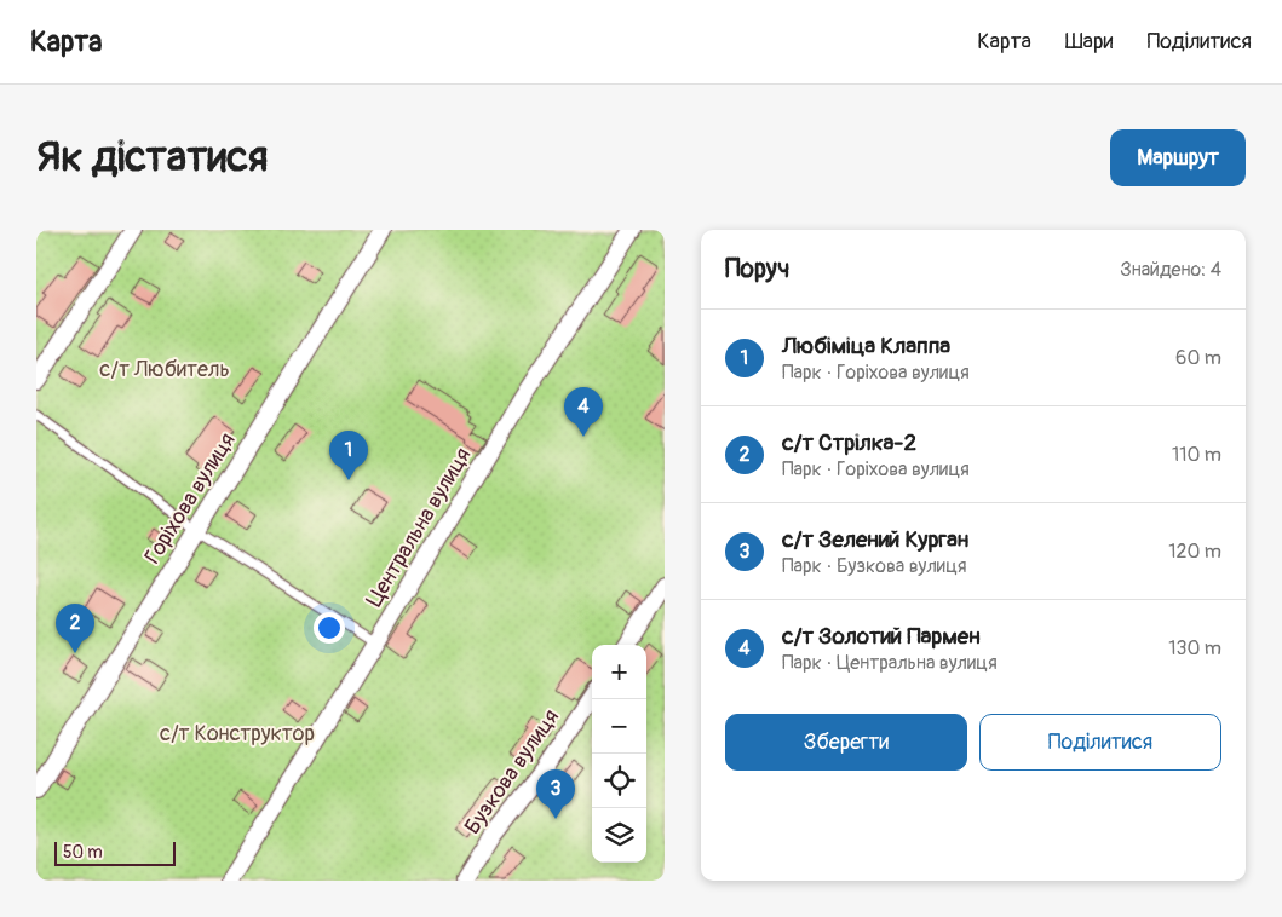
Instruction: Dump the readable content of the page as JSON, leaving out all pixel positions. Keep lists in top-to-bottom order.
{
  "streets": {
    "street": ["Горіхова вулиця", "Центральна вулиця", "Бузкова вулиця"]
  },
  "parks": ["с/т Любитель", "с/т Конструктор"],
  "scale_bar": "50 m",
  "page": {
    "header": "Карта",
    "nav": ["Карта", "Шари", "Поділитися"],
    "buttons": [
      "Маршрут",
      ["Зберегти", "Поділитися"]
    ],
    "title": "Як дістатися",
    "heading": ["Поруч", "Знайдено: 4"],
    "list": [
      {
        "mark": "1",
        "name": "Любіміца Клаппа",
        "note": "Парк · Горіхова вулиця",
        "value": "60 m"
      },
      {
        "mark": "2",
        "name": "с/т Стрілка-2",
        "note": "Парк · Горіхова вулиця",
        "value": "110 m"
      },
      {
        "mark": "3",
        "name": "с/т Зелений Курган",
        "note": "Парк · Бузкова вулиця",
        "value": "120 m"
      },
      {
        "mark": "4",
        "name": "с/т Золотий Пармен",
        "note": "Парк · Центральна вулиця",
        "value": "130 m"
      }
    ],
    "pins": [
      "4",
      "1",
      "2",
      "3"
    ],
    "map_buttons": ["+", "−"],
    "scale": "50 m"
  }
}
